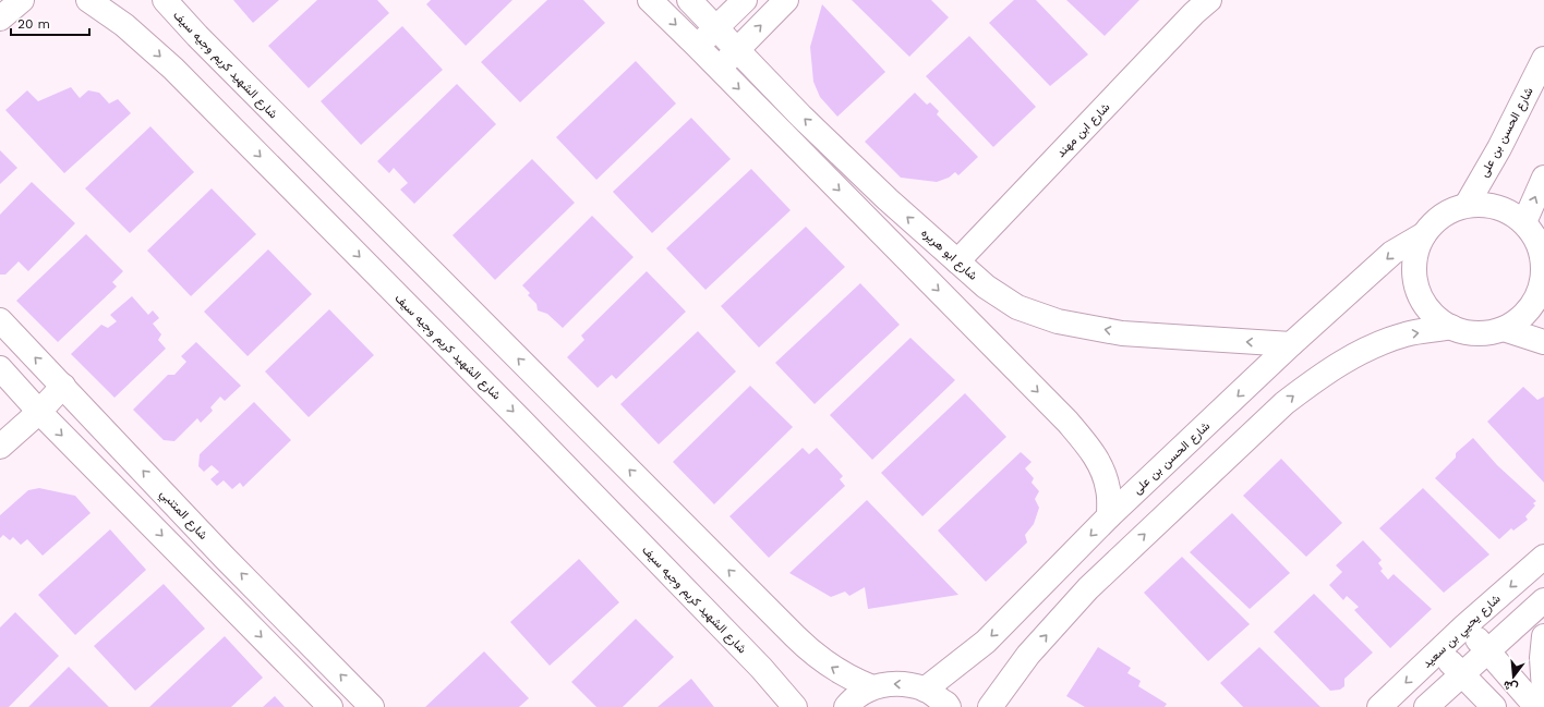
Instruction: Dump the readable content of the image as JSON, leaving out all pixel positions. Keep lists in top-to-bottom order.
{
  "streets": {
    "street": [
      "شارع الشهيد كريم وجيه سيف",
      "شارع ابن مهند",
      "شارع الحسن بن على",
      "شارع ابو هريره",
      "شارع المتنبي",
      "شارع يحيي بن سعيد"
    ]
  },
  "crossings": [
    ["شارع ابن مهند", "شارع ابو هريره"],
    ["شارع الحسن بن على", "شارع ابو هريره"]
  ],
  "scale_bar": "20 m",
  "north": "bottom"
}
